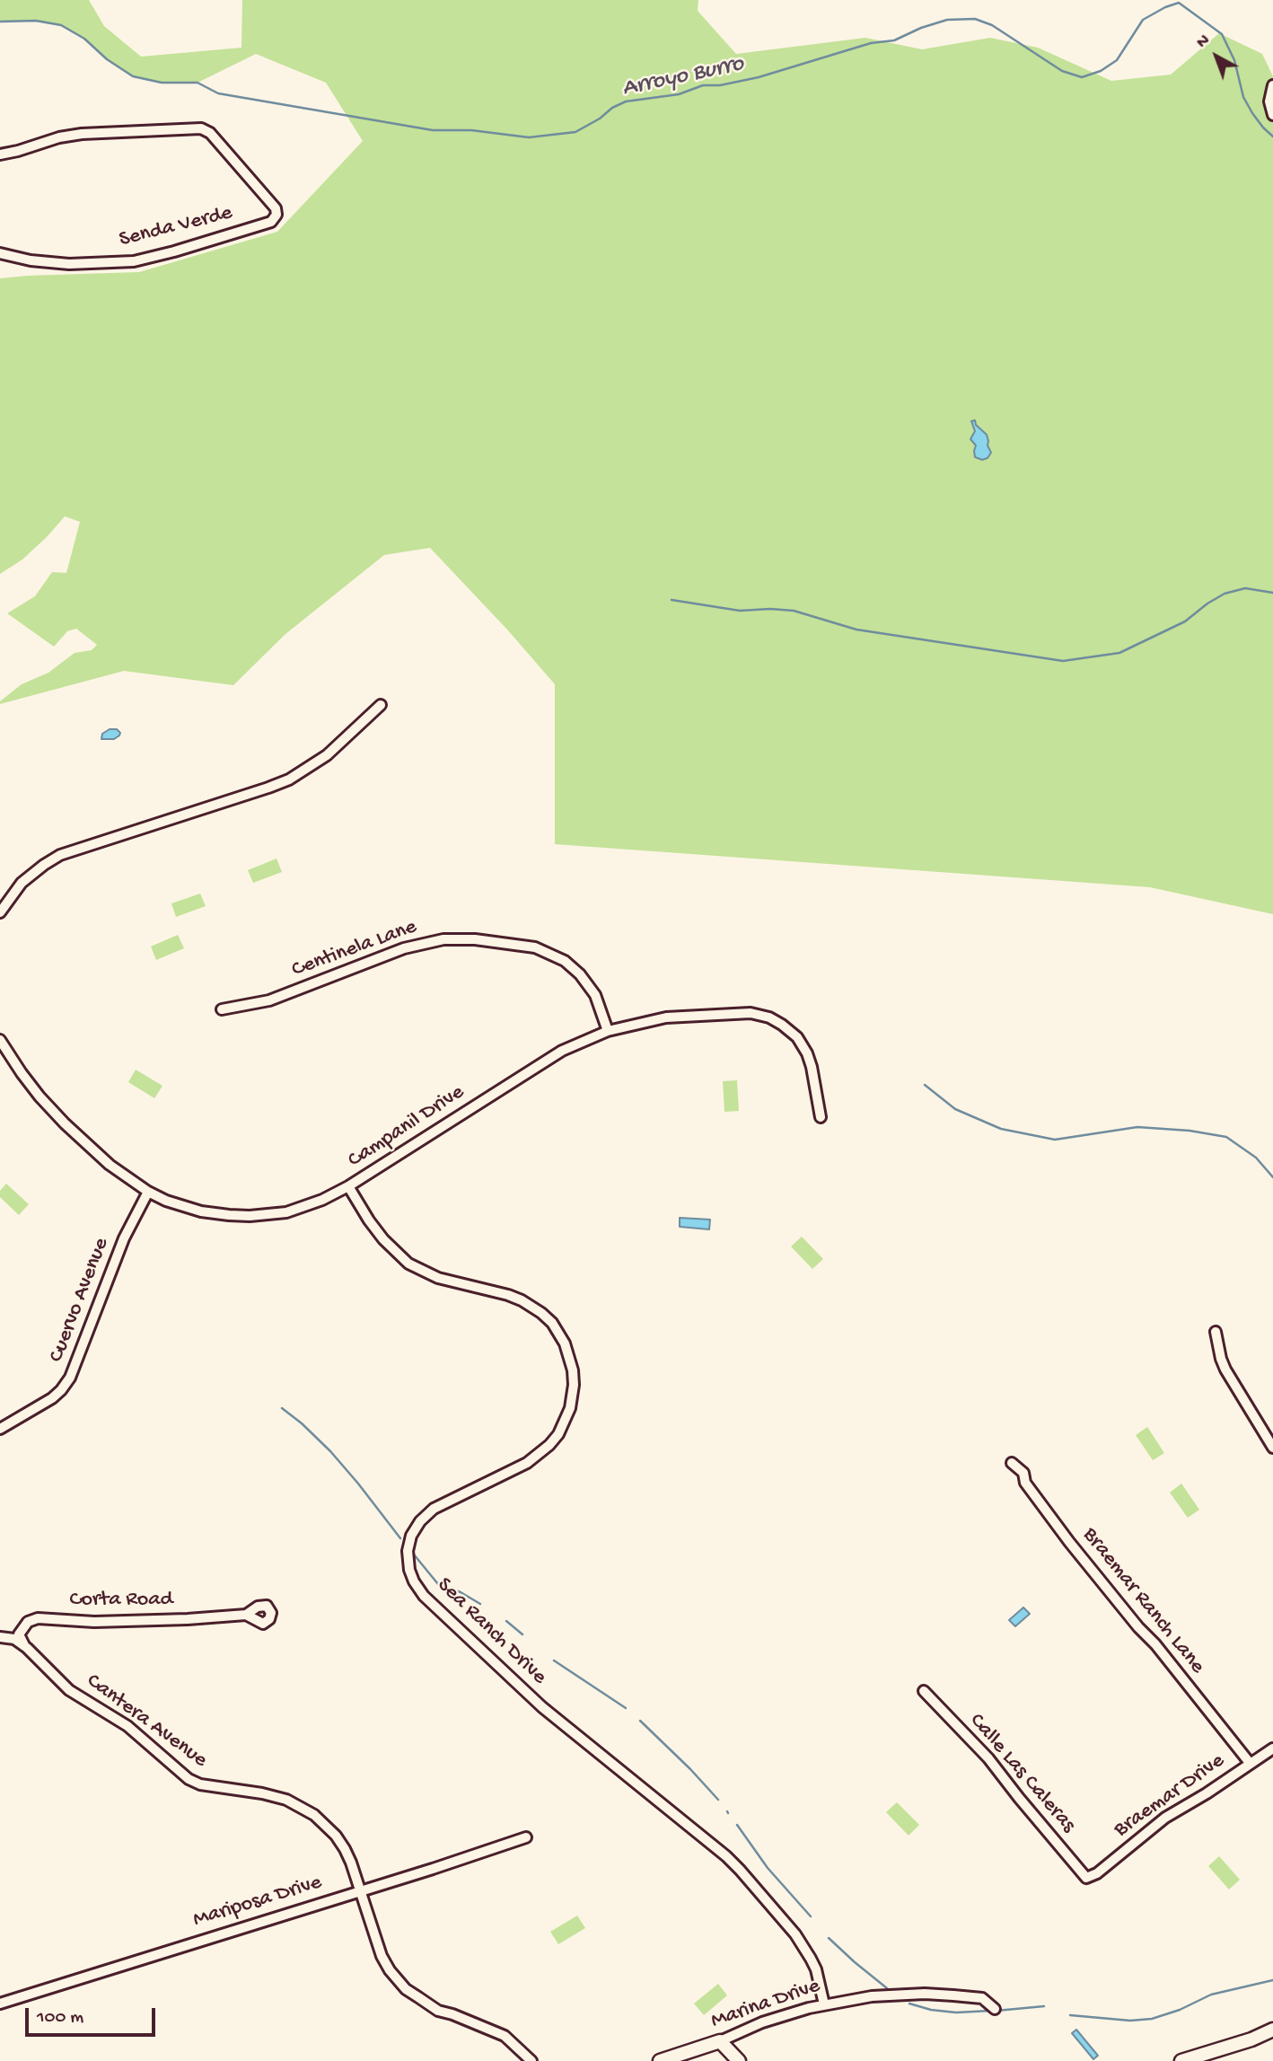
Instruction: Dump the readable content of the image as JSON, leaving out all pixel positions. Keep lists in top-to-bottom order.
{
  "streets": {
    "street": [
      "Senda Verde",
      "Centinela Lane",
      "Campanil Drive",
      "Cuervo Avenue",
      "Corta Road",
      "Braemar Ranch Lane",
      "Sea Ranch Drive",
      "Cantera Avenue",
      "Calle Las Caleras",
      "Braemar Drive",
      "Mariposa Drive",
      "Marina Drive"
    ]
  },
  "crossings": [
    ["Centinela Lane", "Campanil Drive"],
    ["Campanil Drive", "Cuervo Avenue"],
    ["Campanil Drive", "Sea Ranch Drive"],
    ["Corta Road", "Cantera Avenue"],
    ["Braemar Ranch Lane", "Braemar Drive"],
    ["Sea Ranch Drive", "Marina Drive"],
    ["Cantera Avenue", "Mariposa Drive"],
    ["Calle Las Caleras", "Braemar Drive"]
  ],
  "water": ["Arroyo Burro"],
  "scale_bar": "100 m",
  "north": "top left"
}
